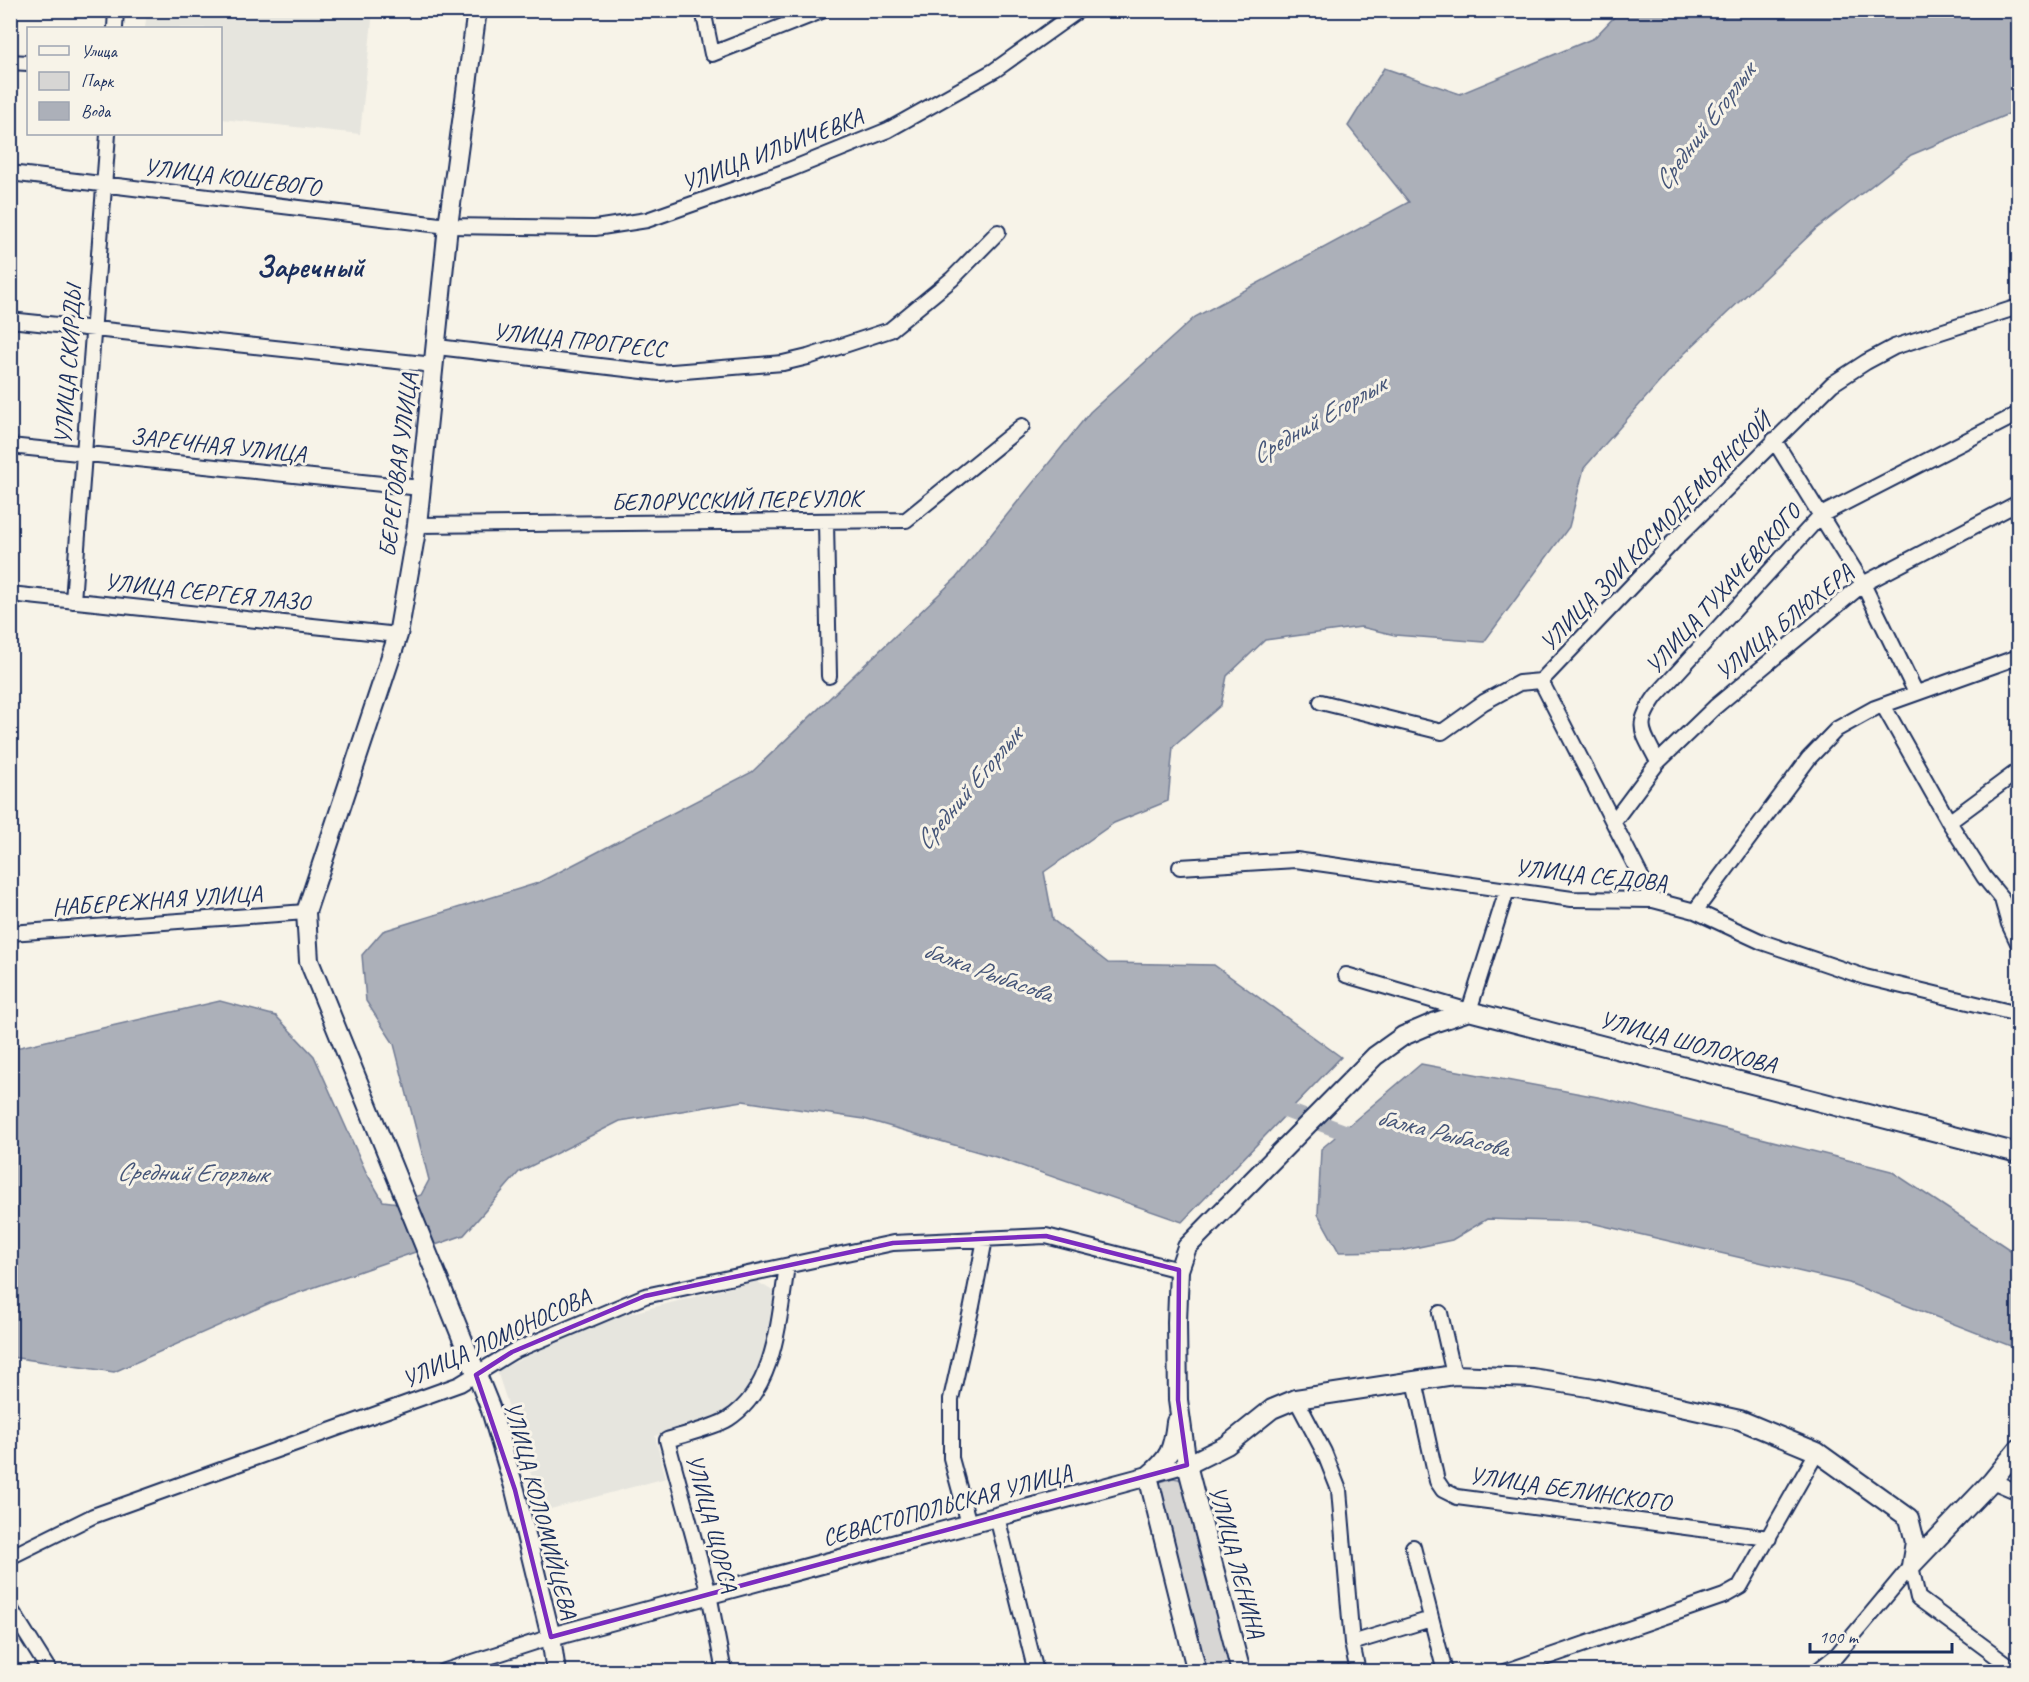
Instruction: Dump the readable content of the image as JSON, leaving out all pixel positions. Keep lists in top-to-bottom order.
{
  "streets": {
    "main road": [
      "БЕРЕГОВАЯ УЛИЦА",
      "УЛИЦА ШОЛОХОВА",
      "СЕВАСТОПОЛЬСКАЯ УЛИЦА",
      "УЛИЦА КОЛОМИЙЦЕВА",
      "УЛИЦА ЛЕНИНА"
    ],
    "street": [
      "УЛИЦА ИЛЬИЧЕВКА",
      "УЛИЦА КОШЕВОГО",
      "УЛИЦА ПРОГРЕСС",
      "УЛИЦА СКИРДЫ",
      "ЗАРЕЧНАЯ УЛИЦА",
      "БЕЛОРУССКИЙ ПЕРЕУЛОК",
      "УЛИЦА ЗОИ КОСМОДЕМЬЯНСКОЙ",
      "УЛИЦА ТУХАЧЕВСКОГО",
      "УЛИЦА СЕРГЕЯ ЛАЗО",
      "УЛИЦА БЛЮХЕРА",
      "УЛИЦА СЕДОВА",
      "НАБЕРЕЖНАЯ УЛИЦА",
      "УЛИЦА ЛОМОНОСОВА",
      "УЛИЦА БЕЛИНСКОГО",
      "УЛИЦА ЩОРСА"
    ]
  },
  "crossings": [
    ["УЛИЦА ИЛЬИЧЕВКА", "УЛИЦА КОШЕВОГО"],
    ["УЛИЦА ИЛЬИЧЕВКА", "БЕРЕГОВАЯ УЛИЦА"],
    ["УЛИЦА КОШЕВОГО", "УЛИЦА СКИРДЫ"],
    ["УЛИЦА КОШЕВОГО", "БЕРЕГОВАЯ УЛИЦА"],
    ["УЛИЦА ПРОГРЕСС", "БЕРЕГОВАЯ УЛИЦА"],
    ["УЛИЦА СКИРДЫ", "ЗАРЕЧНАЯ УЛИЦА"],
    ["УЛИЦА СКИРДЫ", "УЛИЦА СЕРГЕЯ ЛАЗО"],
    ["ЗАРЕЧНАЯ УЛИЦА", "БЕРЕГОВАЯ УЛИЦА"],
    ["БЕРЕГОВАЯ УЛИЦА", "БЕЛОРУССКИЙ ПЕРЕУЛОК"],
    ["БЕРЕГОВАЯ УЛИЦА", "УЛИЦА СЕРГЕЯ ЛАЗО"],
    ["БЕРЕГОВАЯ УЛИЦА", "НАБЕРЕЖНАЯ УЛИЦА"],
    ["БЕРЕГОВАЯ УЛИЦА", "УЛИЦА КОЛОМИЙЦЕВА"],
    ["УЛИЦА ЗОИ КОСМОДЕМЬЯНСКОЙ", "УЛИЦА БЛЮХЕРА"],
    ["УЛИЦА ЗОИ КОСМОДЕМЬЯНСКОЙ", "УЛИЦА СЕДОВА"],
    ["УЛИЦА ТУХАЧЕВСКОГО", "УЛИЦА БЛЮХЕРА"],
    ["НАБЕРЕЖНАЯ УЛИЦА", "УЛИЦА КОЛОМИЙЦЕВА"],
    ["УЛИЦА ЛОМОНОСОВА", "УЛИЦА КОЛОМИЙЦЕВА"],
    ["УЛИЦА ЛОМОНОСОВА", "УЛИЦА ЩОРСА"],
    ["УЛИЦА БЕЛИНСКОГО", "СЕВАСТОПОЛЬСКАЯ УЛИЦА"],
    ["СЕВАСТОПОЛЬСКАЯ УЛИЦА", "УЛИЦА КОЛОМИЙЦЕВА"],
    ["СЕВАСТОПОЛЬСКАЯ УЛИЦА", "УЛИЦА ЩОРСА"],
    ["СЕВАСТОПОЛЬСКАЯ УЛИЦА", "УЛИЦА ЛЕНИНА"]
  ],
  "districts": ["Заречный"],
  "water": ["Средний Егорлык", "балка Рыбасова"],
  "legend": ["Улица", "Парк", "Вода"],
  "scale_bar": "100 m"
}
